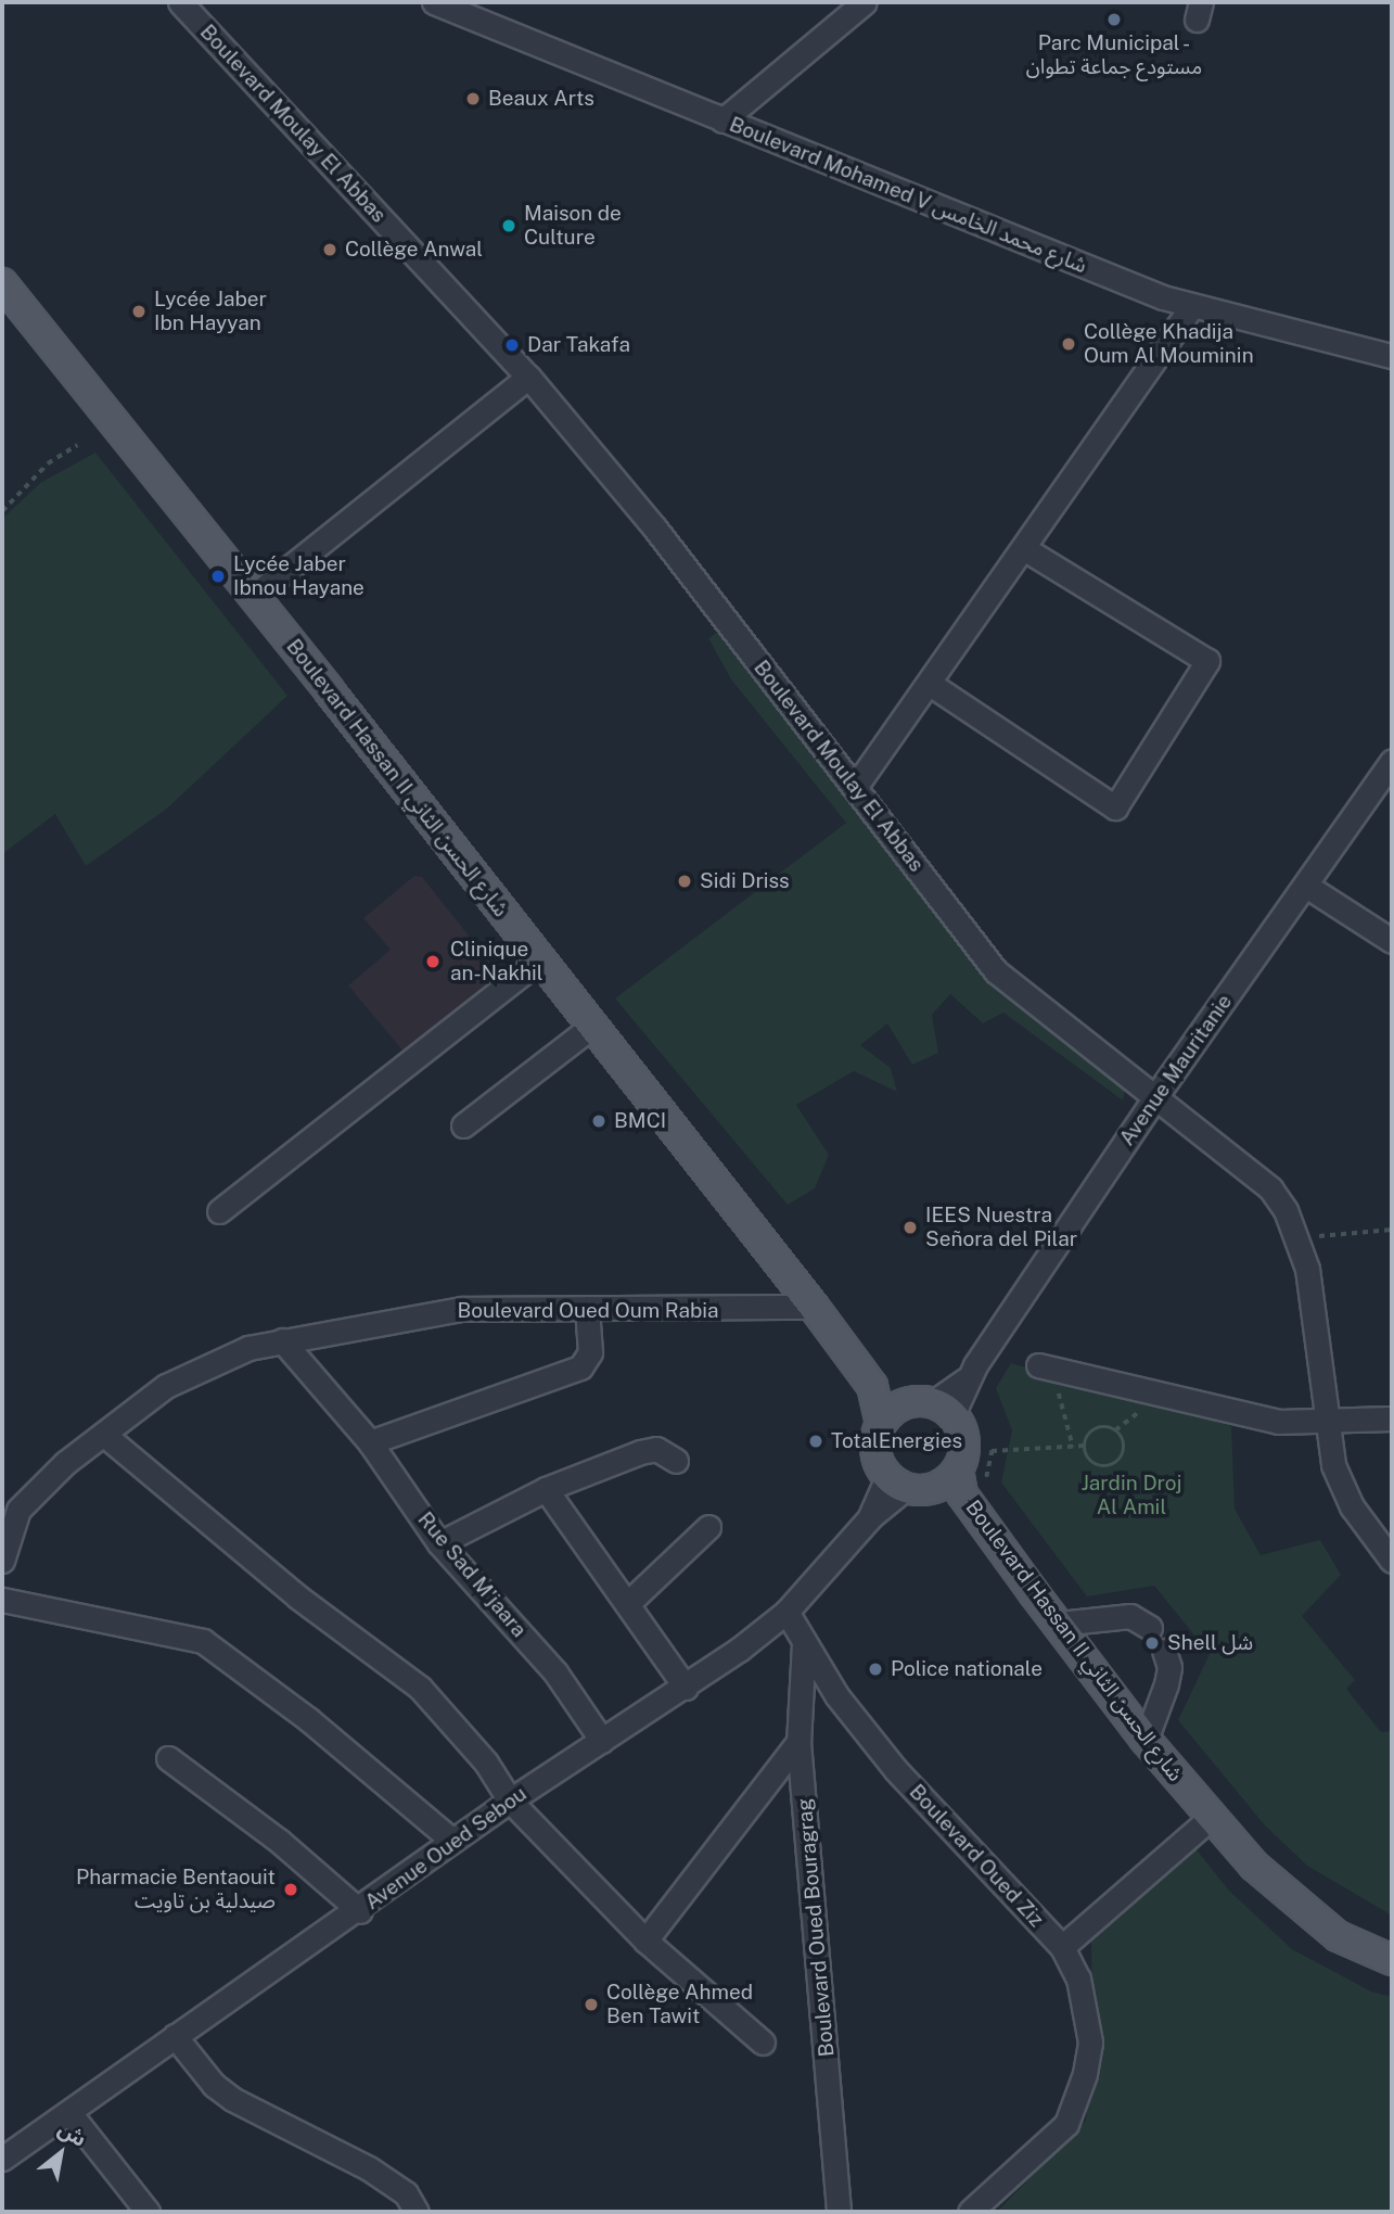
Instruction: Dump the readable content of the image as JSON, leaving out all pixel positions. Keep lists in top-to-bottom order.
{
  "streets": {
    "main road": ["Boulevard Hassan II شارع الحسن الثاني"],
    "street": [
      "Boulevard Moulay El Abbas",
      "Boulevard Mohamed V شارع محمد الخامس",
      "Avenue Mauritanie",
      "Boulevard Oued Oum Rabia",
      "Rue Sad M'jaara",
      "Avenue Oued Sebou",
      "Boulevard Oued Ziz",
      "Boulevard Oued Bouragrag"
    ]
  },
  "crossings": [
    ["Boulevard Moulay El Abbas", "Avenue Mauritanie"],
    ["Boulevard Hassan II شارع الحسن الثاني", "Avenue Mauritanie"],
    ["Boulevard Hassan II شارع الحسن الثاني", "Boulevard Oued Oum Rabia"],
    ["Boulevard Hassan II شارع الحسن الثاني", "Avenue Oued Sebou"],
    ["Avenue Mauritanie", "Avenue Oued Sebou"],
    ["Boulevard Oued Oum Rabia", "Rue Sad M'jaara"],
    ["Rue Sad M'jaara", "Avenue Oued Sebou"],
    ["Avenue Oued Sebou", "Boulevard Oued Ziz"],
    ["Boulevard Oued Ziz", "Boulevard Oued Bouragrag"]
  ],
  "parks": ["Jardin Droj Al Amil"],
  "places": [
    "Parc Municipal - مستودع جماعة تطوان",
    "Beaux Arts",
    "Maison de Culture",
    "Collège Anwal",
    "Lycée Jaber Ibn Hayyan",
    "Collège Khadija Oum Al Mouminin",
    "Dar Takafa",
    "Lycée Jaber Ibnou Hayane",
    "Sidi Driss",
    "Clinique an-Nakhil",
    "BMCI",
    "IEES Nuestra Señora del Pilar",
    "TotalEnergies",
    "Shell شل",
    "Police nationale",
    "Pharmacie Bentaouit صيدلية بن تاويت",
    "Collège Ahmed Ben Tawit"
  ],
  "north": "top right"
}
